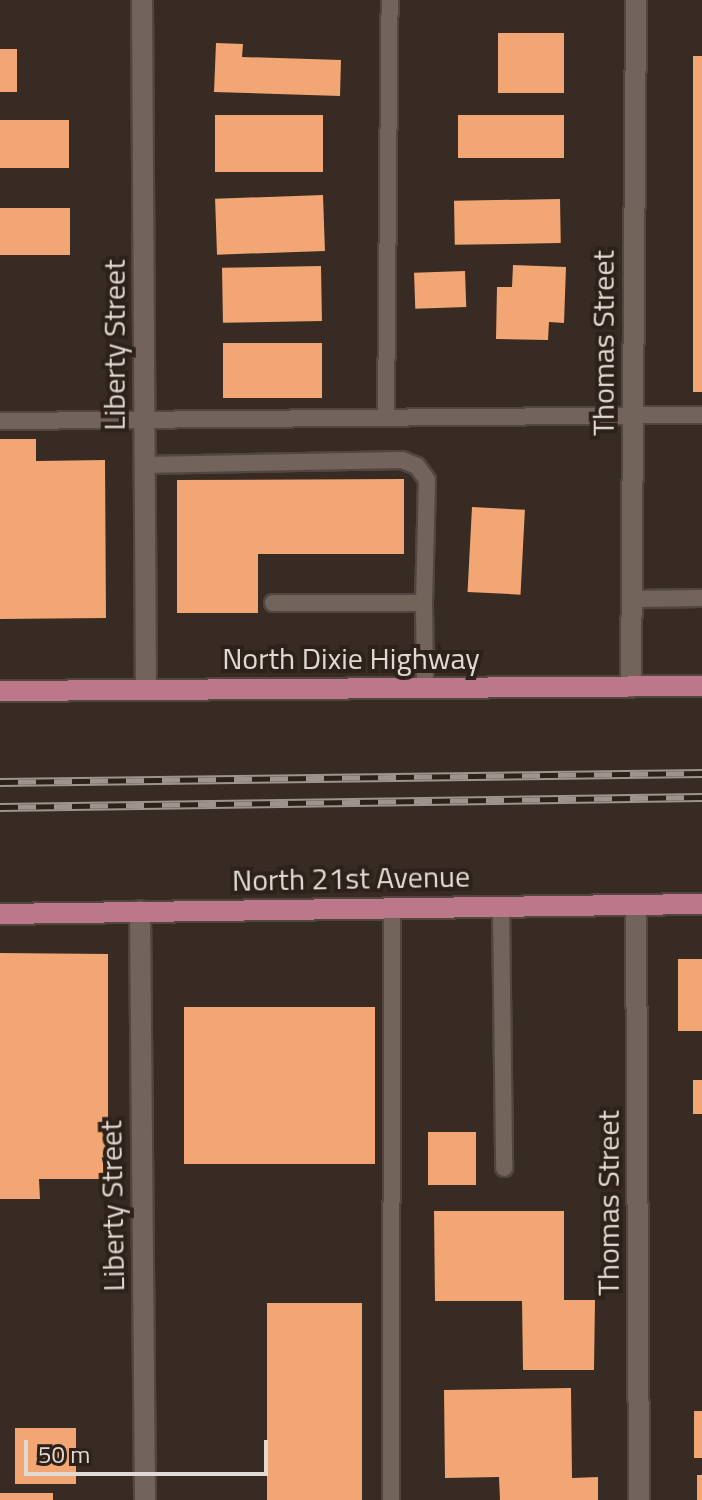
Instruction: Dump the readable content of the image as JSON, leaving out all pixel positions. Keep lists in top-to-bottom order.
{
  "streets": {
    "main road": ["North Dixie Highway", "North 21st Avenue"],
    "street": ["Thomas Street", "Liberty Street"]
  },
  "crossings": [
    ["Thomas Street", "North Dixie Highway"],
    ["Thomas Street", "North 21st Avenue"],
    ["Liberty Street", "North Dixie Highway"],
    ["Liberty Street", "North 21st Avenue"]
  ],
  "scale_bar": "50 m"
}
